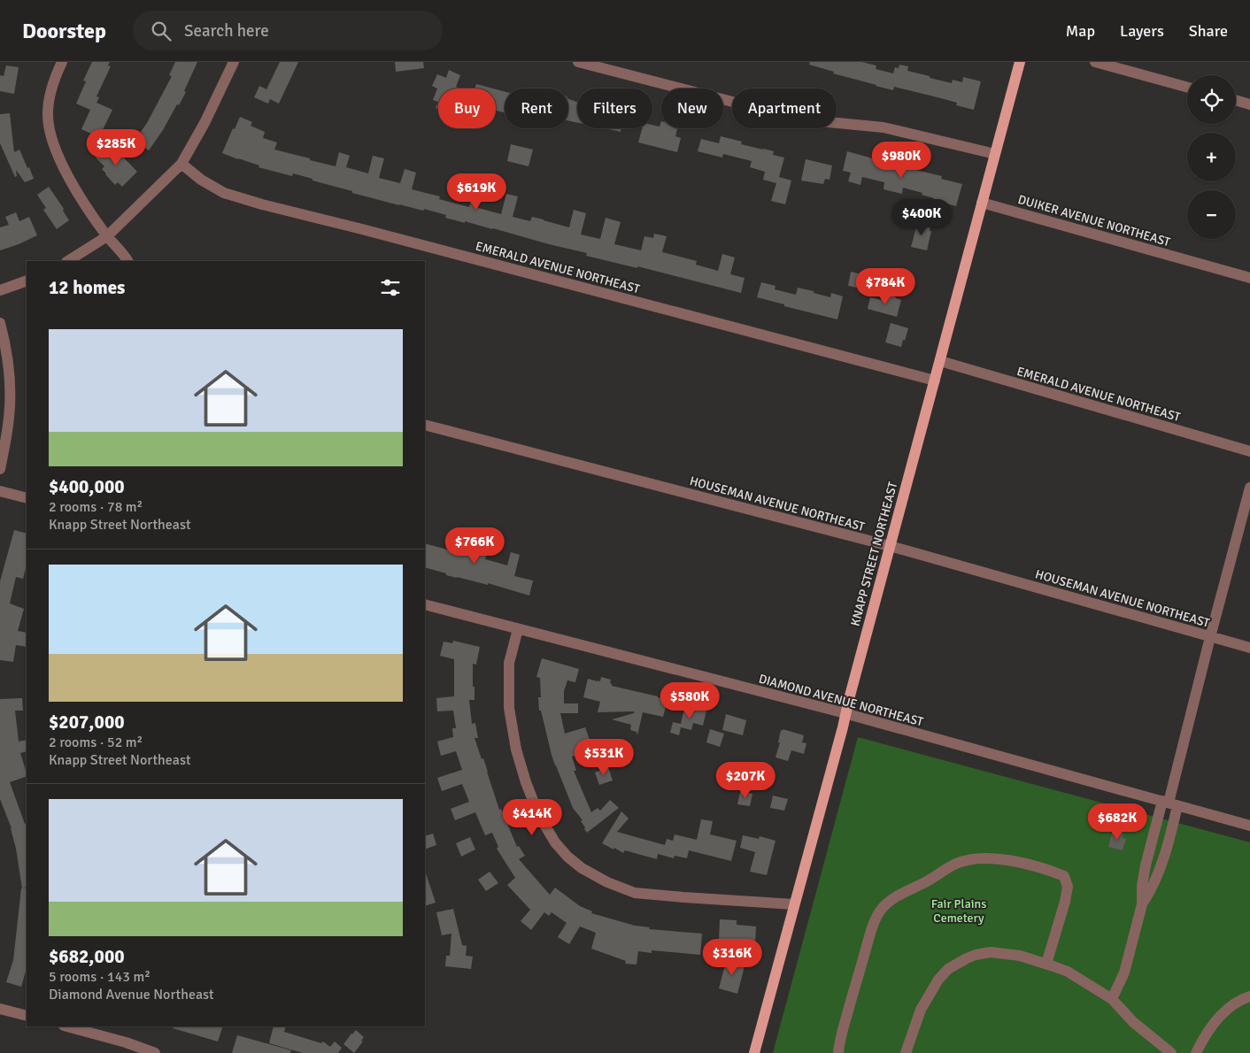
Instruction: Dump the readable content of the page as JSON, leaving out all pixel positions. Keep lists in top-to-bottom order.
{
  "streets": {
    "main road": ["KNAPP STREET NORTHEAST"],
    "street": [
      "DUIKER AVENUE NORTHEAST",
      "EMERALD AVENUE NORTHEAST",
      "HOUSEMAN AVENUE NORTHEAST",
      "DIAMOND AVENUE NORTHEAST"
    ]
  },
  "crossings": [
    ["DUIKER AVENUE NORTHEAST", "KNAPP STREET NORTHEAST"],
    ["EMERALD AVENUE NORTHEAST", "KNAPP STREET NORTHEAST"],
    ["HOUSEMAN AVENUE NORTHEAST", "KNAPP STREET NORTHEAST"],
    ["KNAPP STREET NORTHEAST", "DIAMOND AVENUE NORTHEAST"]
  ],
  "parks": ["Fair Plains Cemetery"],
  "page": {
    "header": "Doorstep",
    "search": "Search here",
    "nav": ["Map", "Layers", "Share"],
    "map_buttons": ["+", "−"],
    "chip": [
      "Buy",
      "Rent",
      "Filters",
      "New",
      "Apartment"
    ],
    "price": [
      "$285K",
      "$980K",
      "$619K",
      "$400K",
      "$784K",
      "$766K",
      "$580K",
      "$531K",
      "$207K",
      "$414K",
      "$682K",
      "$316K"
    ],
    "heading": "12 homes",
    "list": [
      {
        "name": "$400,000",
        "note": "2 rooms · 78 m² · Knapp Street Northeast"
      },
      {
        "name": "$207,000",
        "note": "2 rooms · 52 m² · Knapp Street Northeast"
      },
      {
        "name": "$682,000",
        "note": "5 rooms · 143 m² · Diamond Avenue Northeast"
      }
    ]
  }
}
